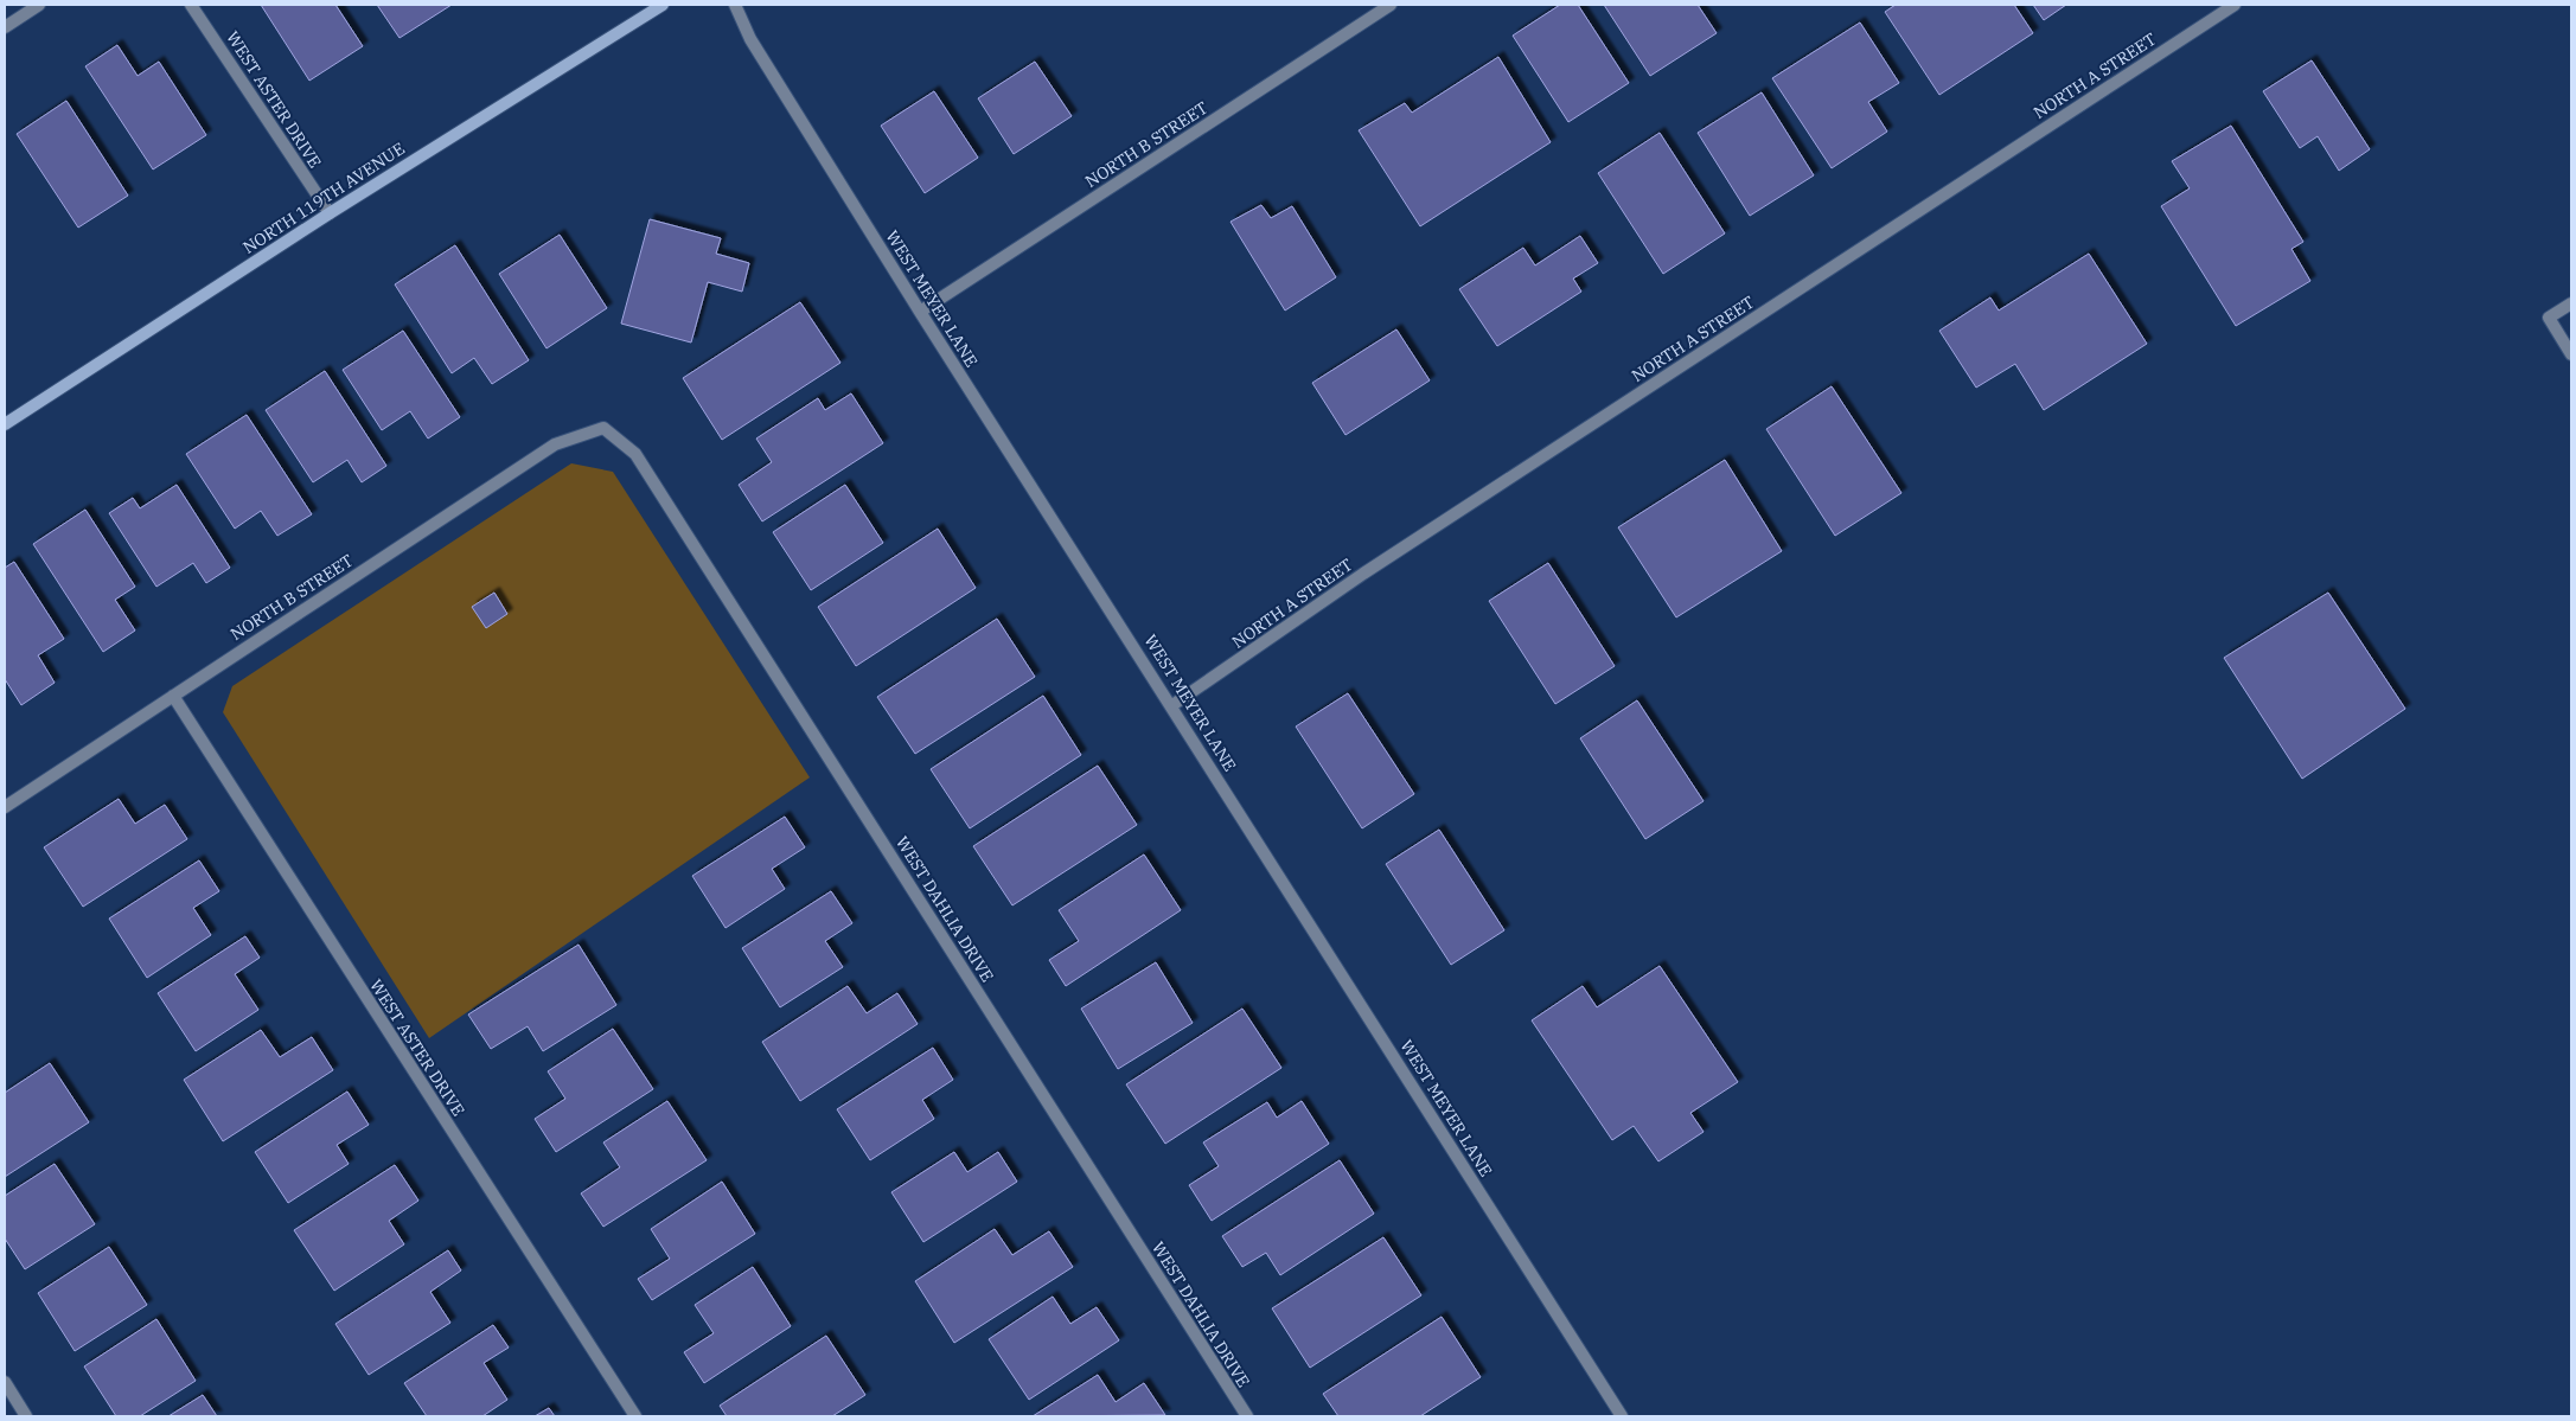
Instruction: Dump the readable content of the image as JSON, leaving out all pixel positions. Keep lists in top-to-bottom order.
{
  "streets": {
    "street": [
      "NORTH A STREET",
      "WEST ASTER DRIVE",
      "NORTH B STREET",
      "NORTH 119TH AVENUE",
      "WEST MEYER LANE",
      "WEST DAHLIA DRIVE"
    ]
  },
  "crossings": [
    ["NORTH A STREET", "WEST MEYER LANE"],
    ["WEST ASTER DRIVE", "NORTH B STREET"],
    ["WEST ASTER DRIVE", "NORTH 119TH AVENUE"],
    ["NORTH B STREET", "WEST MEYER LANE"],
    ["NORTH B STREET", "WEST DAHLIA DRIVE"]
  ]
}
